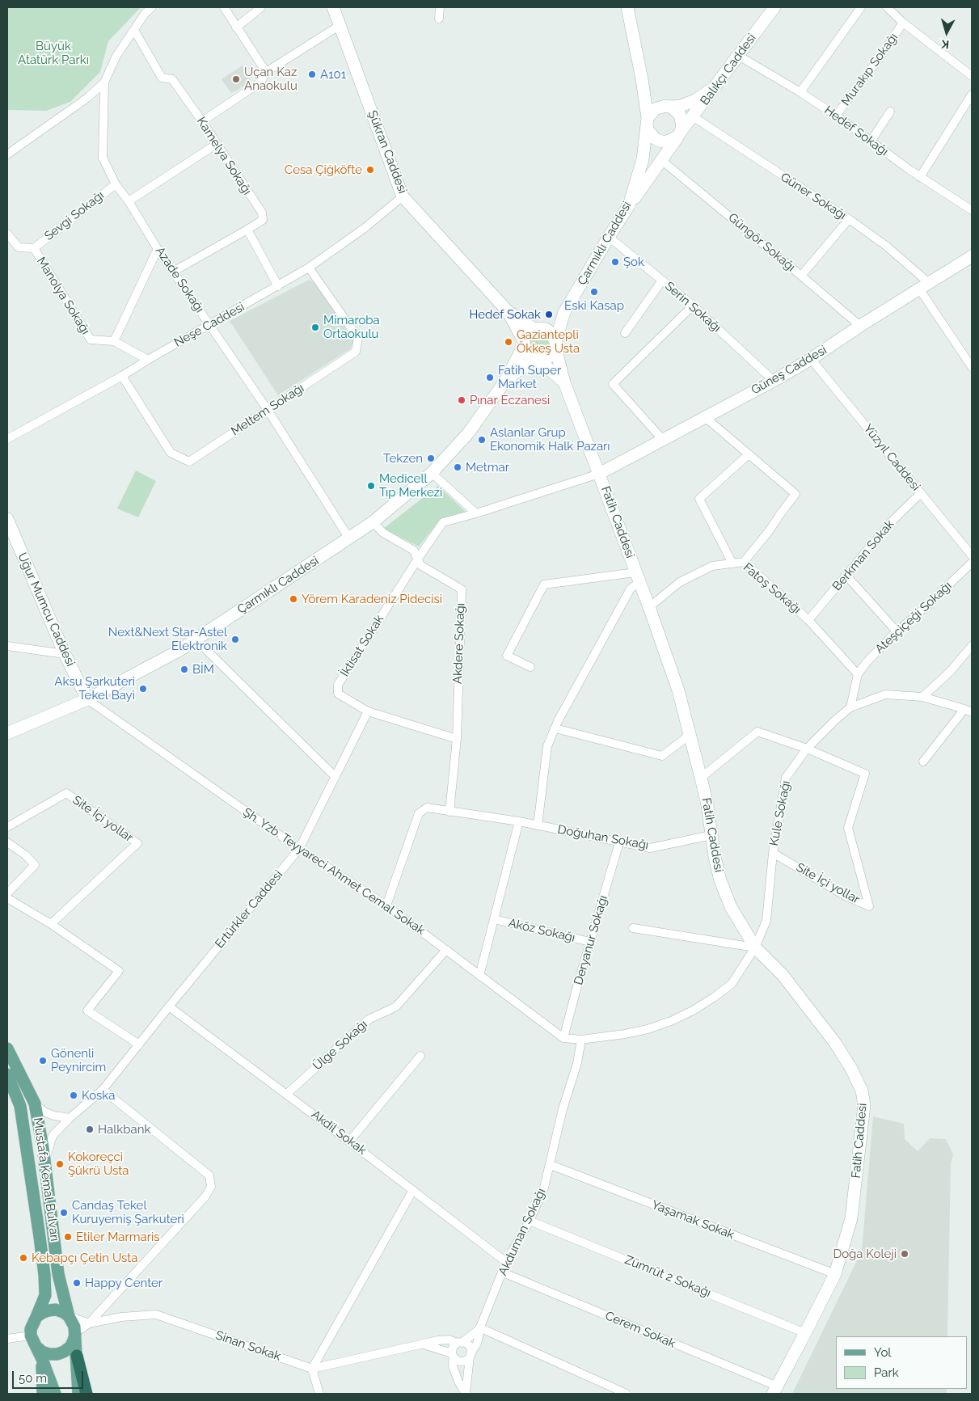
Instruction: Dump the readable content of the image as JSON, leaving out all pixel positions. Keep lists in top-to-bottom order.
{
  "streets": {
    "main road": [
      "Balıkçı Caddesi",
      "Şükran Caddesi",
      "Çarmıklı Caddesi",
      "Güneş Caddesi",
      "Fatih Caddesi",
      "Uğur Mumcu Caddesi",
      "Mustafa Kemal Bulvarı"
    ],
    "street": [
      "Murakıp Sokağı",
      "Hedef Sokağı",
      "Kamelya Sokağı",
      "Güner Sokağı",
      "Sevgi Sokağı",
      "Güngör Sokağı",
      "Azade Sokağı",
      "Manolya Sokağı",
      "Serin Sokağı",
      "Neşe Caddesi",
      "Meltem Sokağı",
      "Yüzyıl Caddesi",
      "Berkman Sokak",
      "Fatoş Sokağı",
      "Ateşçiçeği Sokağı",
      "Akdere Sokağı",
      "İktisat Sokak",
      "Kule Sokağı",
      "Site İçi yollar",
      "Doğuhan Sokağı",
      "Şh. Yzb. Teyyareci Ahmet Cemal Sokak",
      "Ertürkler Caddesi",
      "Aköz Sokağı",
      "Deryanur Sokağı",
      "Ülge Sokağı",
      "Akdil Sokak",
      "Yaşamak Sokak",
      "Akduman Sokağı",
      "Zümrüt 2 Sokağı",
      "Cerem Sokak",
      "Sinan Sokak"
    ]
  },
  "crossings": [
    ["Balıkçı Caddesi", "Hedef Sokağı"],
    ["Balıkçı Caddesi", "Güner Sokağı"],
    ["Balıkçı Caddesi", "Güngör Sokağı"],
    ["Balıkçı Caddesi", "Çarmıklı Caddesi"],
    ["Murakıp Sokağı", "Hedef Sokağı"],
    ["Şükran Caddesi", "Neşe Caddesi"],
    ["Kamelya Sokağı", "Azade Sokağı"],
    ["Güner Sokağı", "Güneş Caddesi"],
    ["Sevgi Sokağı", "Azade Sokağı"],
    ["Sevgi Sokağı", "Manolya Sokağı"],
    ["Güngör Sokağı", "Güneş Caddesi"],
    ["Çarmıklı Caddesi", "Azade Sokağı"],
    ["Çarmıklı Caddesi", "Serin Sokağı"],
    ["Çarmıklı Caddesi", "Uğur Mumcu Caddesi"],
    ["Çarmıklı Caddesi", "Akdere Sokağı"],
    ["Çarmıklı Caddesi", "Şh. Yzb. Teyyareci Ahmet Cemal Sokak"],
    ["Azade Sokağı", "Neşe Caddesi"],
    ["Azade Sokağı", "Meltem Sokağı"],
    ["Manolya Sokağı", "Neşe Caddesi"],
    ["Serin Sokağı", "Güneş Caddesi"],
    ["Neşe Caddesi", "Meltem Sokağı"],
    ["Güneş Caddesi", "Yüzyıl Caddesi"],
    ["Güneş Caddesi", "Fatih Caddesi"],
    ["Güneş Caddesi", "İktisat Sokak"],
    ["Yüzyıl Caddesi", "Berkman Sokak"],
    ["Fatih Caddesi", "Fatoş Sokağı"],
    ["Fatih Caddesi", "İktisat Sokak"],
    ["Fatih Caddesi", "Kule Sokağı"],
    ["Fatih Caddesi", "Doğuhan Sokağı"],
    ["Fatih Caddesi", "Yaşamak Sokak"],
    ["Fatih Caddesi", "Zümrüt 2 Sokağı"],
    ["Fatih Caddesi", "Cerem Sokak"],
    ["Berkman Sokak", "Fatoş Sokağı"],
    ["Fatoş Sokağı", "Ateşçiçeği Sokağı"],
    ["Uğur Mumcu Caddesi", "Şh. Yzb. Teyyareci Ahmet Cemal Sokak"],
    ["Akdere Sokağı", "İktisat Sokak"],
    ["Akdere Sokağı", "Doğuhan Sokağı"],
    ["İktisat Sokak", "Ertürkler Caddesi"],
    ["Kule Sokağı", "Site İçi yollar"],
    ["Kule Sokağı", "Akduman Sokağı"],
    ["Doğuhan Sokağı", "Şh. Yzb. Teyyareci Ahmet Cemal Sokak"],
    ["Doğuhan Sokağı", "Deryanur Sokağı"],
    ["Şh. Yzb. Teyyareci Ahmet Cemal Sokak", "Ertürkler Caddesi"],
    ["Şh. Yzb. Teyyareci Ahmet Cemal Sokak", "Deryanur Sokağı"],
    ["Şh. Yzb. Teyyareci Ahmet Cemal Sokak", "Ülge Sokağı"],
    ["Ertürkler Caddesi", "Akdil Sokak"],
    ["Ertürkler Caddesi", "Mustafa Kemal Bulvarı"],
    ["Aköz Sokağı", "Deryanur Sokağı"],
    ["Ülge Sokağı", "Akdil Sokak"],
    ["Akdil Sokak", "Akduman Sokağı"],
    ["Mustafa Kemal Bulvarı", "Sinan Sokak"],
    ["Yaşamak Sokak", "Akduman Sokağı"],
    ["Akduman Sokağı", "Zümrüt 2 Sokağı"],
    ["Akduman Sokağı", "Cerem Sokak"]
  ],
  "parks": ["Büyük Atatürk Parkı"],
  "places": [
    "A101",
    "Uçan Kaz Anaokulu",
    "Cesa Çiğköfte",
    "Şok",
    "Eski Kasap",
    "Hedef Sokak",
    "Mimaroba Ortaokulu",
    "Gaziantepli Ökkeş Usta",
    "Fatih Super Market",
    "Pınar Eczanesi",
    "Aslanlar Grup Ekonomik Halk Pazarı",
    "Tekzen",
    "Metmar",
    "Medicell Tıp Merkezi",
    "Yörem Karadeniz Pidecisi",
    "Next&Next Star-Astel Elektronik",
    "BİM",
    "Aksu Şarkuteri Tekel Bayi",
    "Gönenli Peynircim",
    "Koska",
    "Halkbank",
    "Kokoreçci Şükrü Usta",
    "Candaş Tekel Kuruyemiş Şarkuteri",
    "Etiler Marmaris",
    "Doğa Koleji",
    "Kebapçı Çetin Usta",
    "Happy Center"
  ],
  "legend": ["Yol", "Park"],
  "scale_bar": "50 m",
  "north": "bottom"
}
